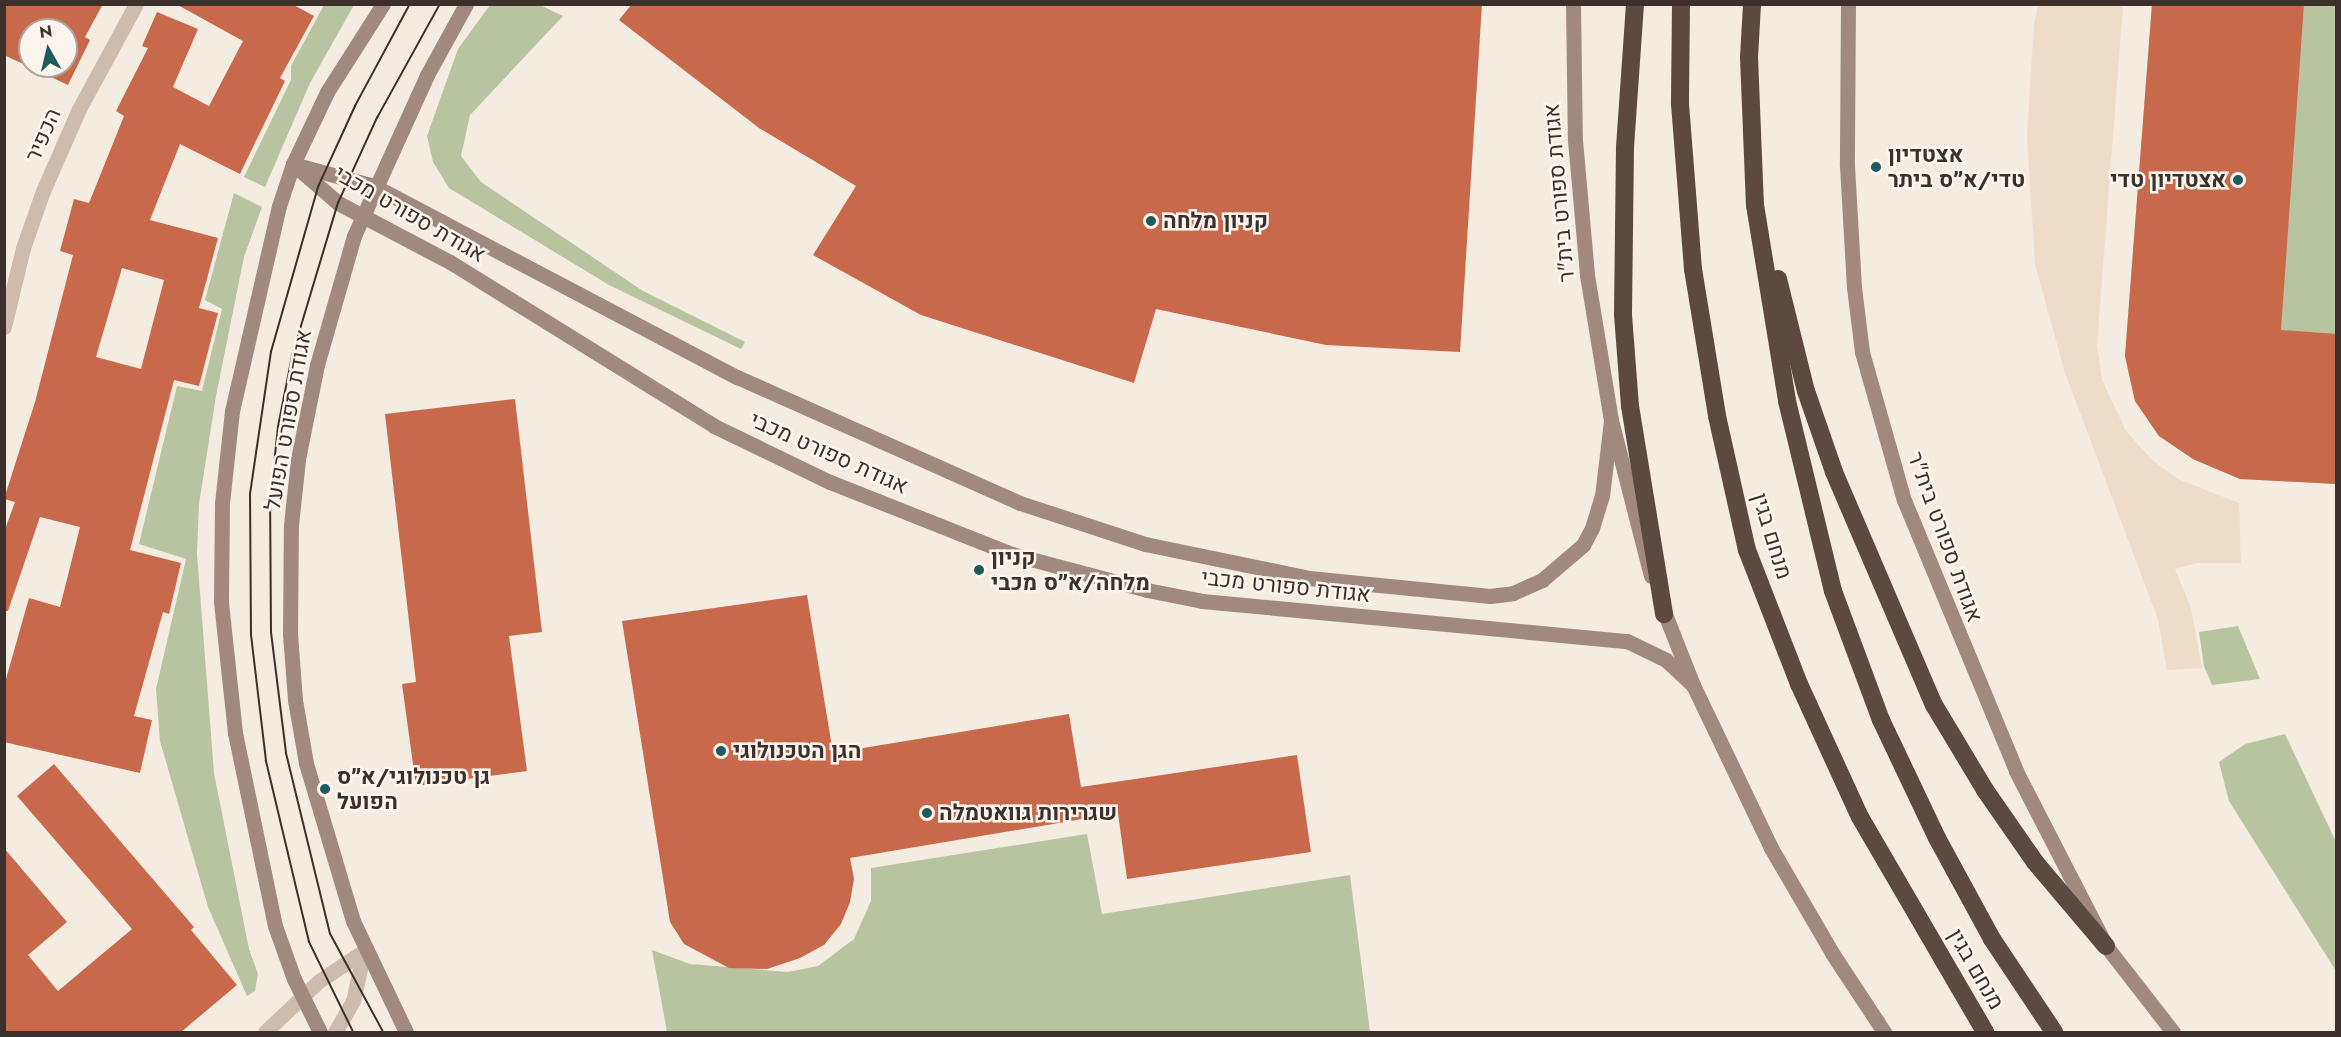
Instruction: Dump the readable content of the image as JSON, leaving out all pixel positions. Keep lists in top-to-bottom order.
{
  "streets": {
    "highway": ["מנחם בגין"],
    "street": [
      "הכפיר",
      "אגודת ספורט בית\"ר",
      "אגודת ספורט מכבי",
      "אגודת ספורט הפועל"
    ]
  },
  "crossings": [
    ["אגודת ספורט בית\"ר", "אגודת ספורט מכבי"],
    ["אגודת ספורט מכבי", "אגודת ספורט הפועל"]
  ],
  "places": [
    "אצטדיון טדי/א״ס ביתר",
    "אצטדיון טדי",
    "קניון מלחה",
    "קניון מלחה/א״ס מכבי",
    "הגן הטכנולוגי",
    "גן טכנולוגי/א״ס הפועל",
    "שגרירות גוואטמלה"
  ],
  "north": "top"
}
